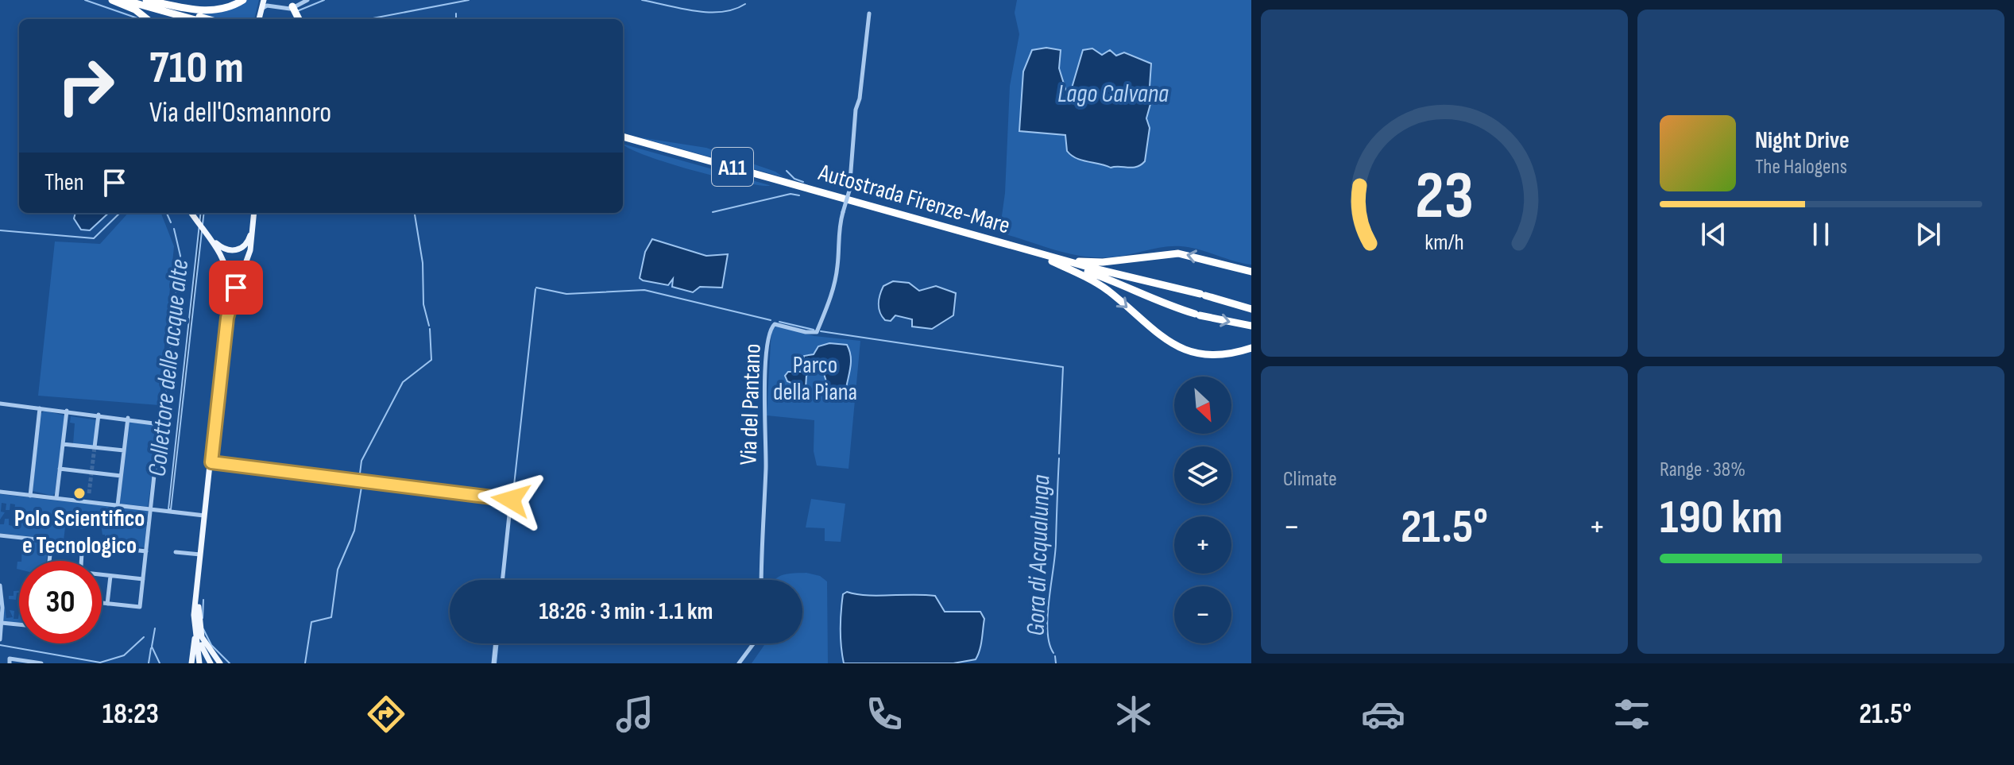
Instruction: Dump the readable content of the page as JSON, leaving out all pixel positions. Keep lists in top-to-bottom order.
{
  "streets": {
    "highway": ["A11", "Autostrada Firenze-Mare"],
    "street": ["Via del Pantano"]
  },
  "water": ["Lago Calvana", "Collettore delle acque alte", "Gora di Acqualunga"],
  "parks": ["Parco della Piana"],
  "places": ["Polo Scientifico e Tecnologico"],
  "north": "bottom right",
  "page": {
    "turn": ["710 m", "Via dell'Osmannoro"],
    "song": ["Night Drive", "The Halogens"],
    "then": "Then",
    "tile": [
      "Climate",
      ["Range · 38%", "190 km"]
    ],
    "map_buttons": ["+", "−"],
    "heat": ["−", "21.5°", "+"],
    "limit": "30",
    "trip": "18:26 · 3 min · 1.1 km",
    "tabs": ["18:23", "21.5°"],
    "gauge": ["23", "km/h"]
  }
}
